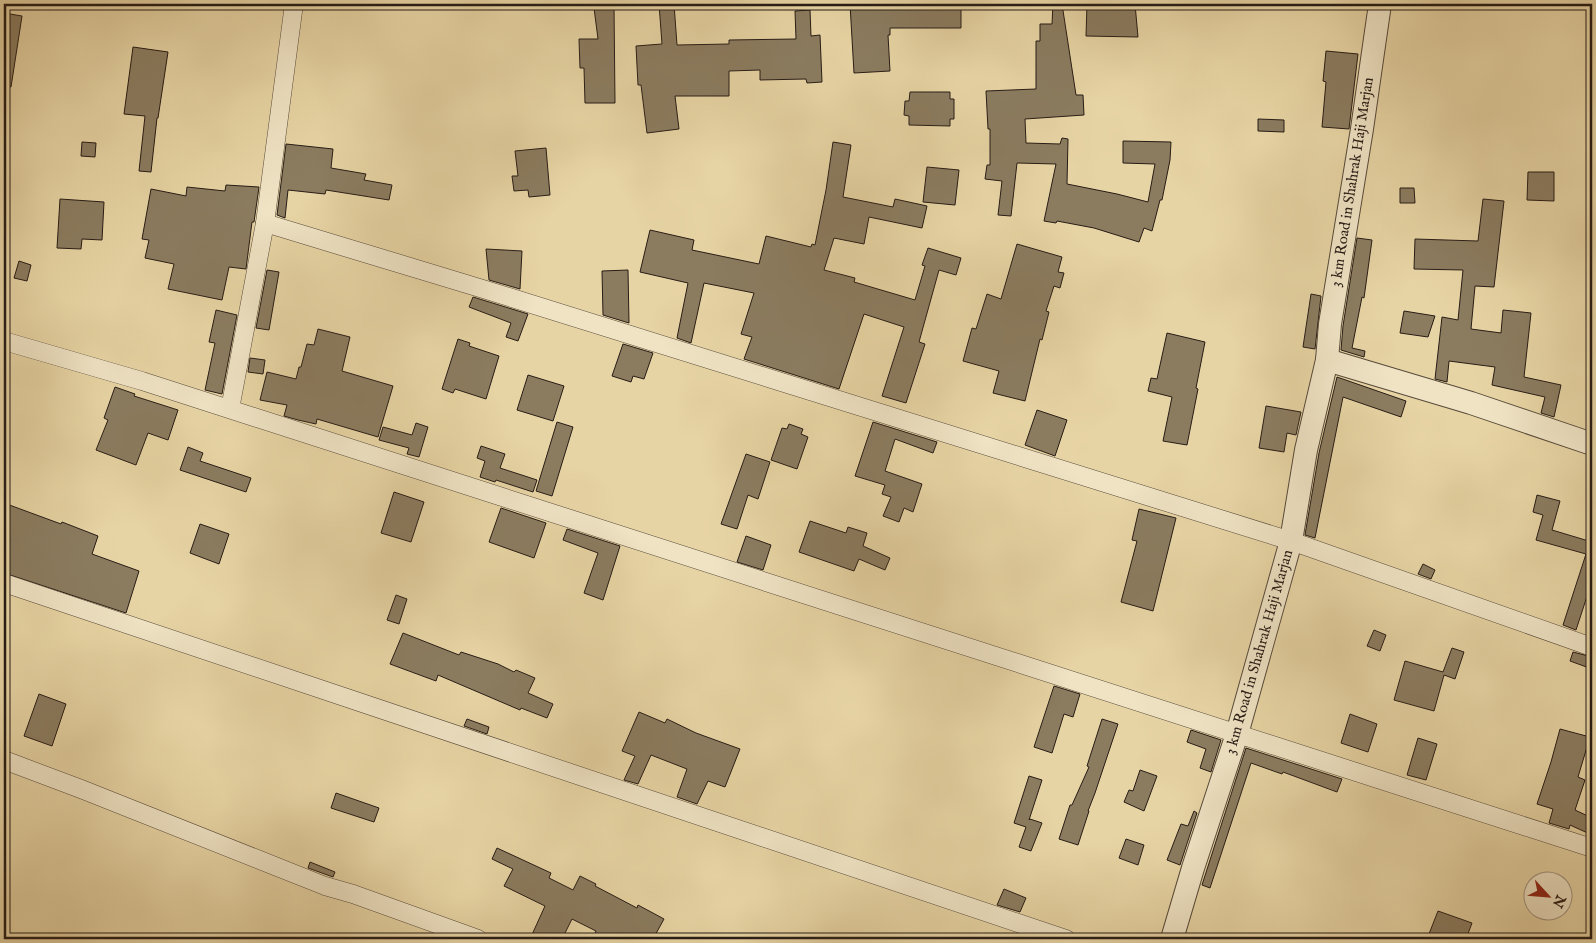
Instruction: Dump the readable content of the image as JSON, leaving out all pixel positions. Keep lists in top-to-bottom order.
{
  "streets": {
    "street": ["3 km Road in Shahrak Haji Marjan"]
  },
  "north": "bottom right"
}
